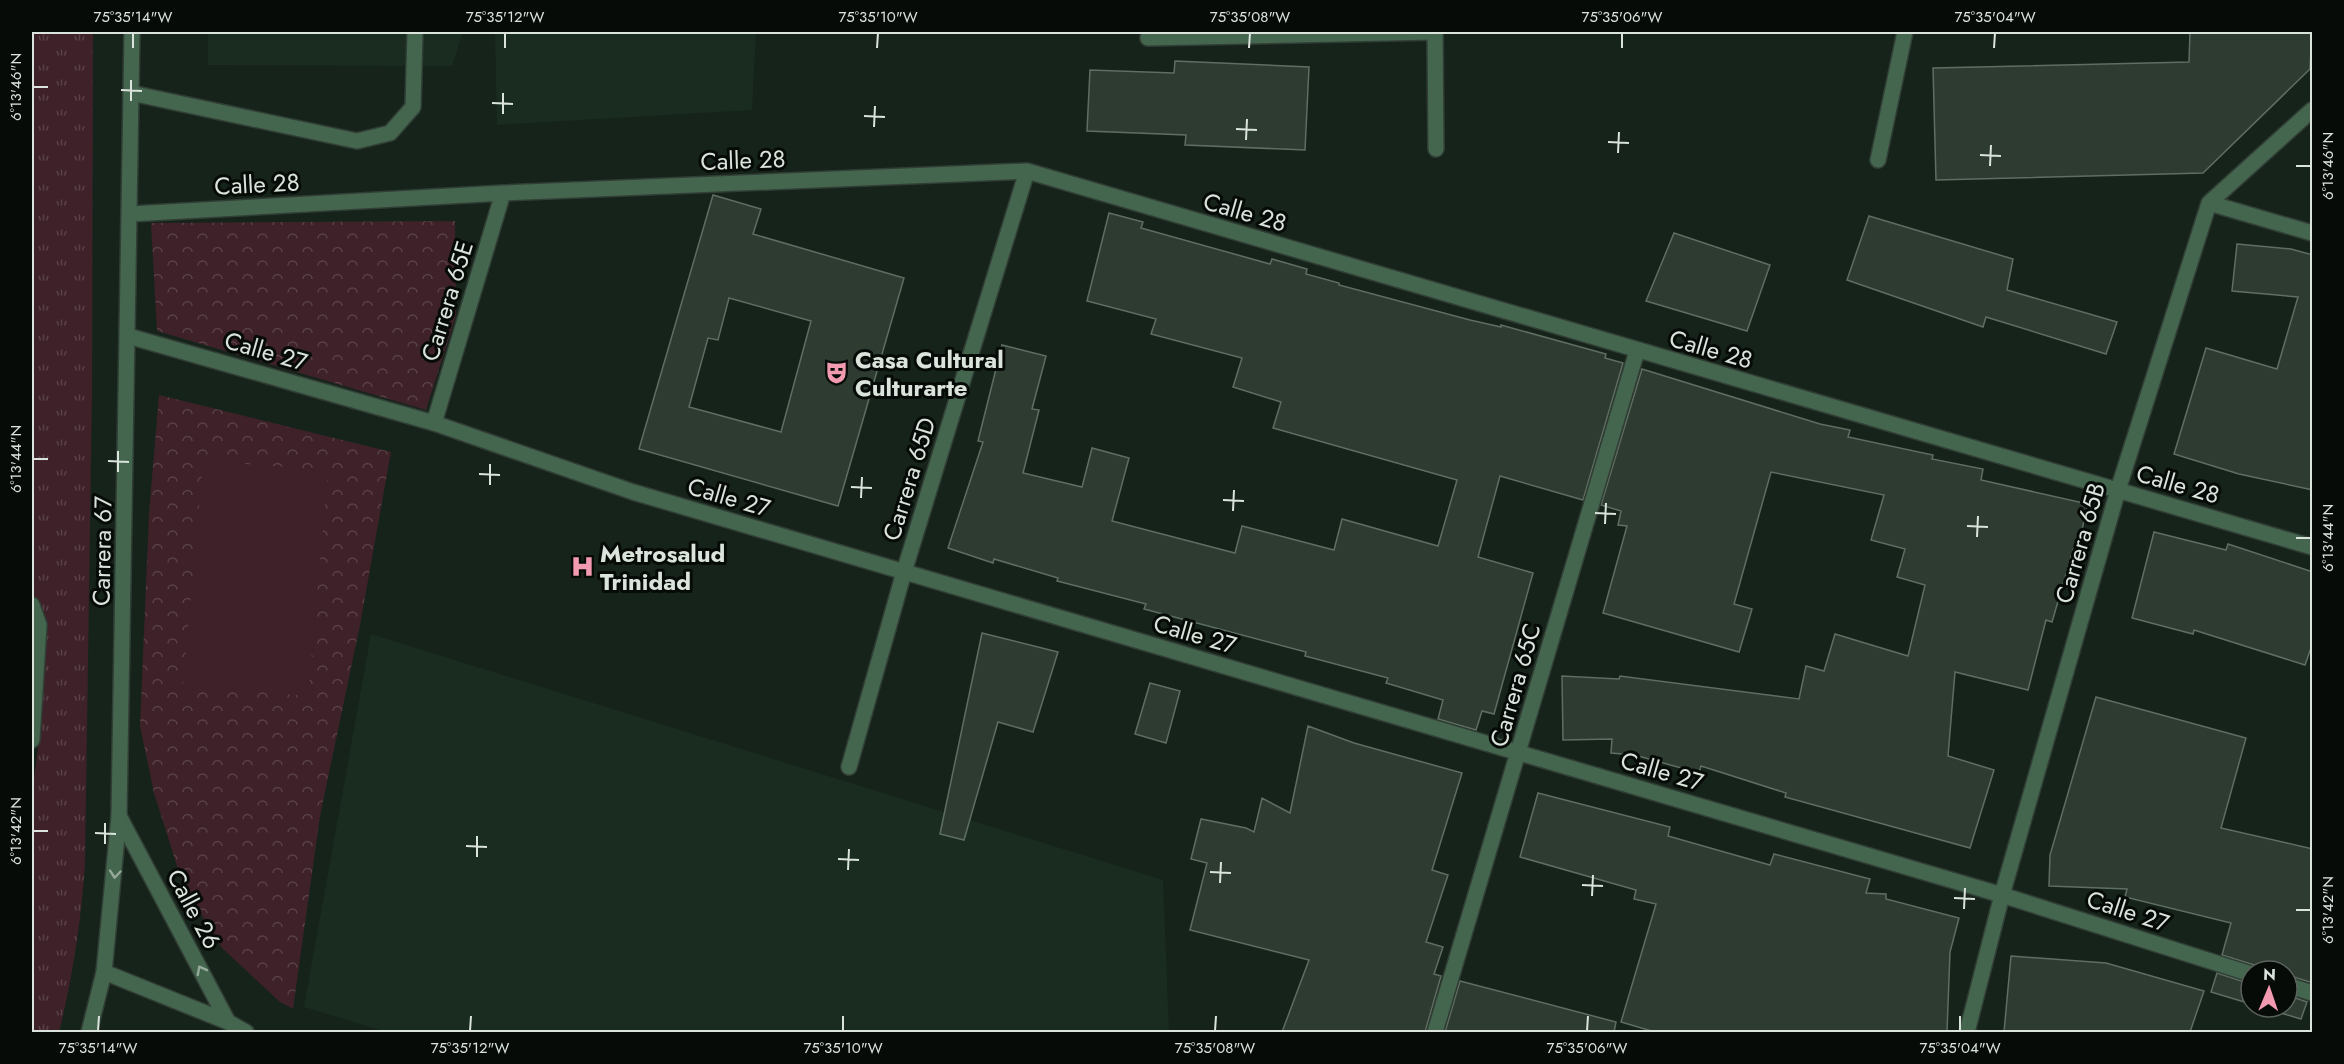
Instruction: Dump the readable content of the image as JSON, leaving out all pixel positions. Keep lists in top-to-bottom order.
{
  "streets": {
    "street": [
      "Calle 28",
      "Carrera 65E",
      "Calle 27",
      "Carrera 65D",
      "Carrera 65B",
      "Carrera 67",
      "Carrera 65C",
      "Calle 26"
    ]
  },
  "crossings": [
    ["Calle 28", "Carrera 65E"],
    ["Calle 28", "Carrera 65D"],
    ["Calle 28", "Carrera 65B"],
    ["Calle 28", "Carrera 67"],
    ["Calle 28", "Carrera 65C"],
    ["Carrera 65E", "Calle 27"],
    ["Calle 27", "Carrera 65D"],
    ["Calle 27", "Carrera 65B"],
    ["Calle 27", "Carrera 67"],
    ["Calle 27", "Carrera 65C"],
    ["Carrera 67", "Calle 26"]
  ],
  "one_way": ["Calle 26"],
  "places": {
    "theatre": ["Casa Cultural Culturarte"],
    "hospital": ["Metrosalud Trinidad"]
  },
  "north": "top",
  "coordinates": [
    "75°35'14\"W",
    "75°35'12\"W",
    "75°35'10\"W",
    "75°35'08\"W",
    "75°35'06\"W",
    "75°35'04\"W",
    "6°13'46\"N",
    "6°13'44\"N",
    "6°13'42\"N"
  ]
}
